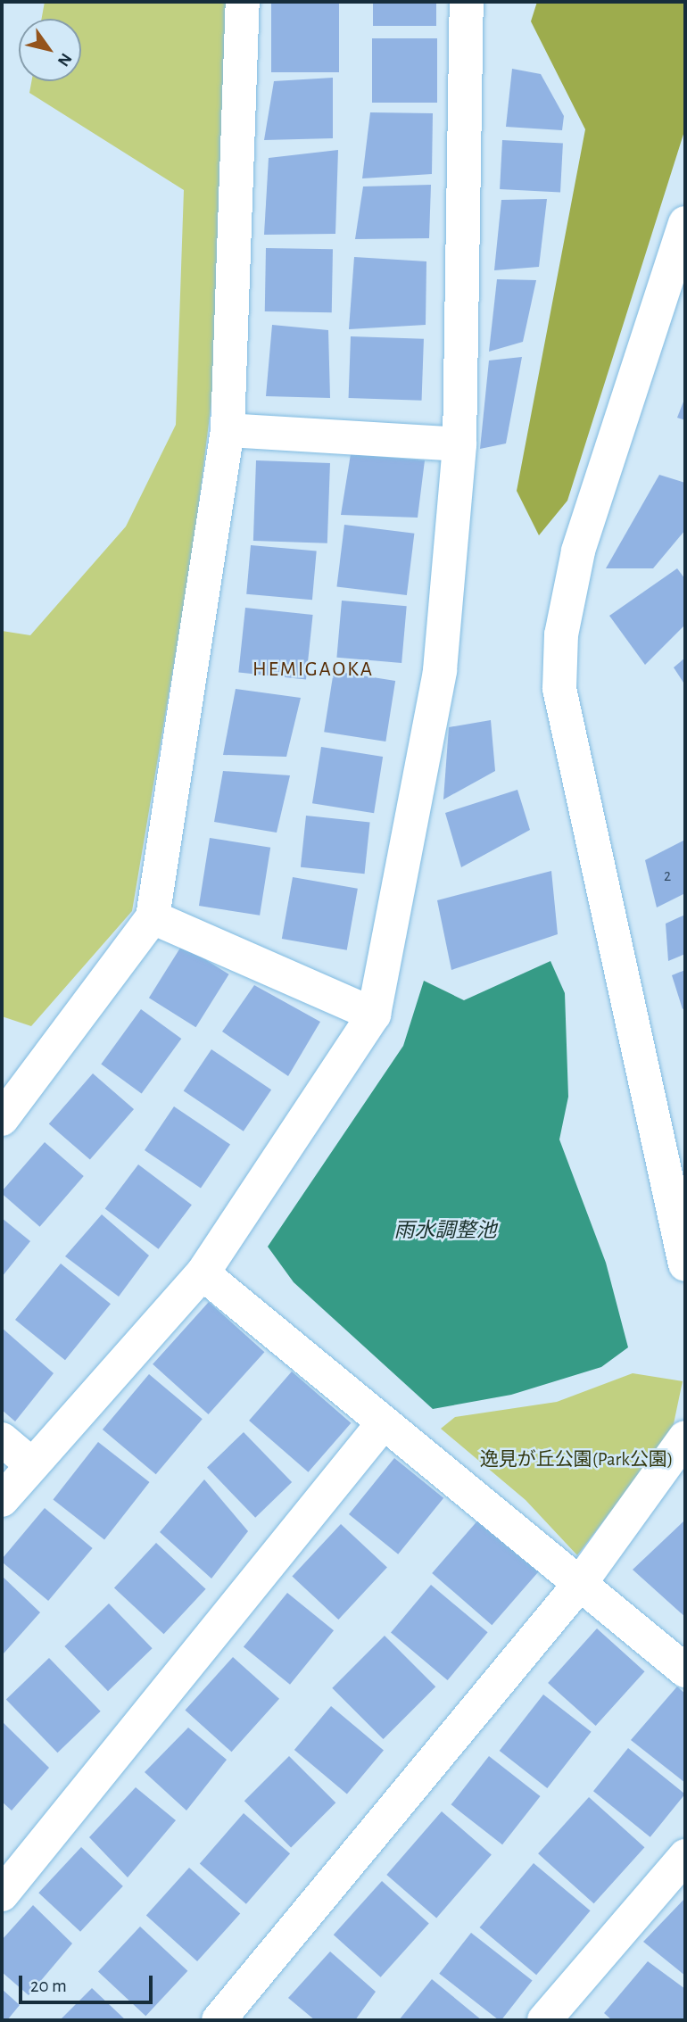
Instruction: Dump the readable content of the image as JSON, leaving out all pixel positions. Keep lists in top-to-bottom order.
{
  "districts": ["HEMIGAOKA"],
  "water": ["雨水調整池"],
  "parks": ["逸見が丘公園(Park公園)"],
  "house_numbers": ["2"],
  "scale_bar": "20 m",
  "north": "bottom right"
}
